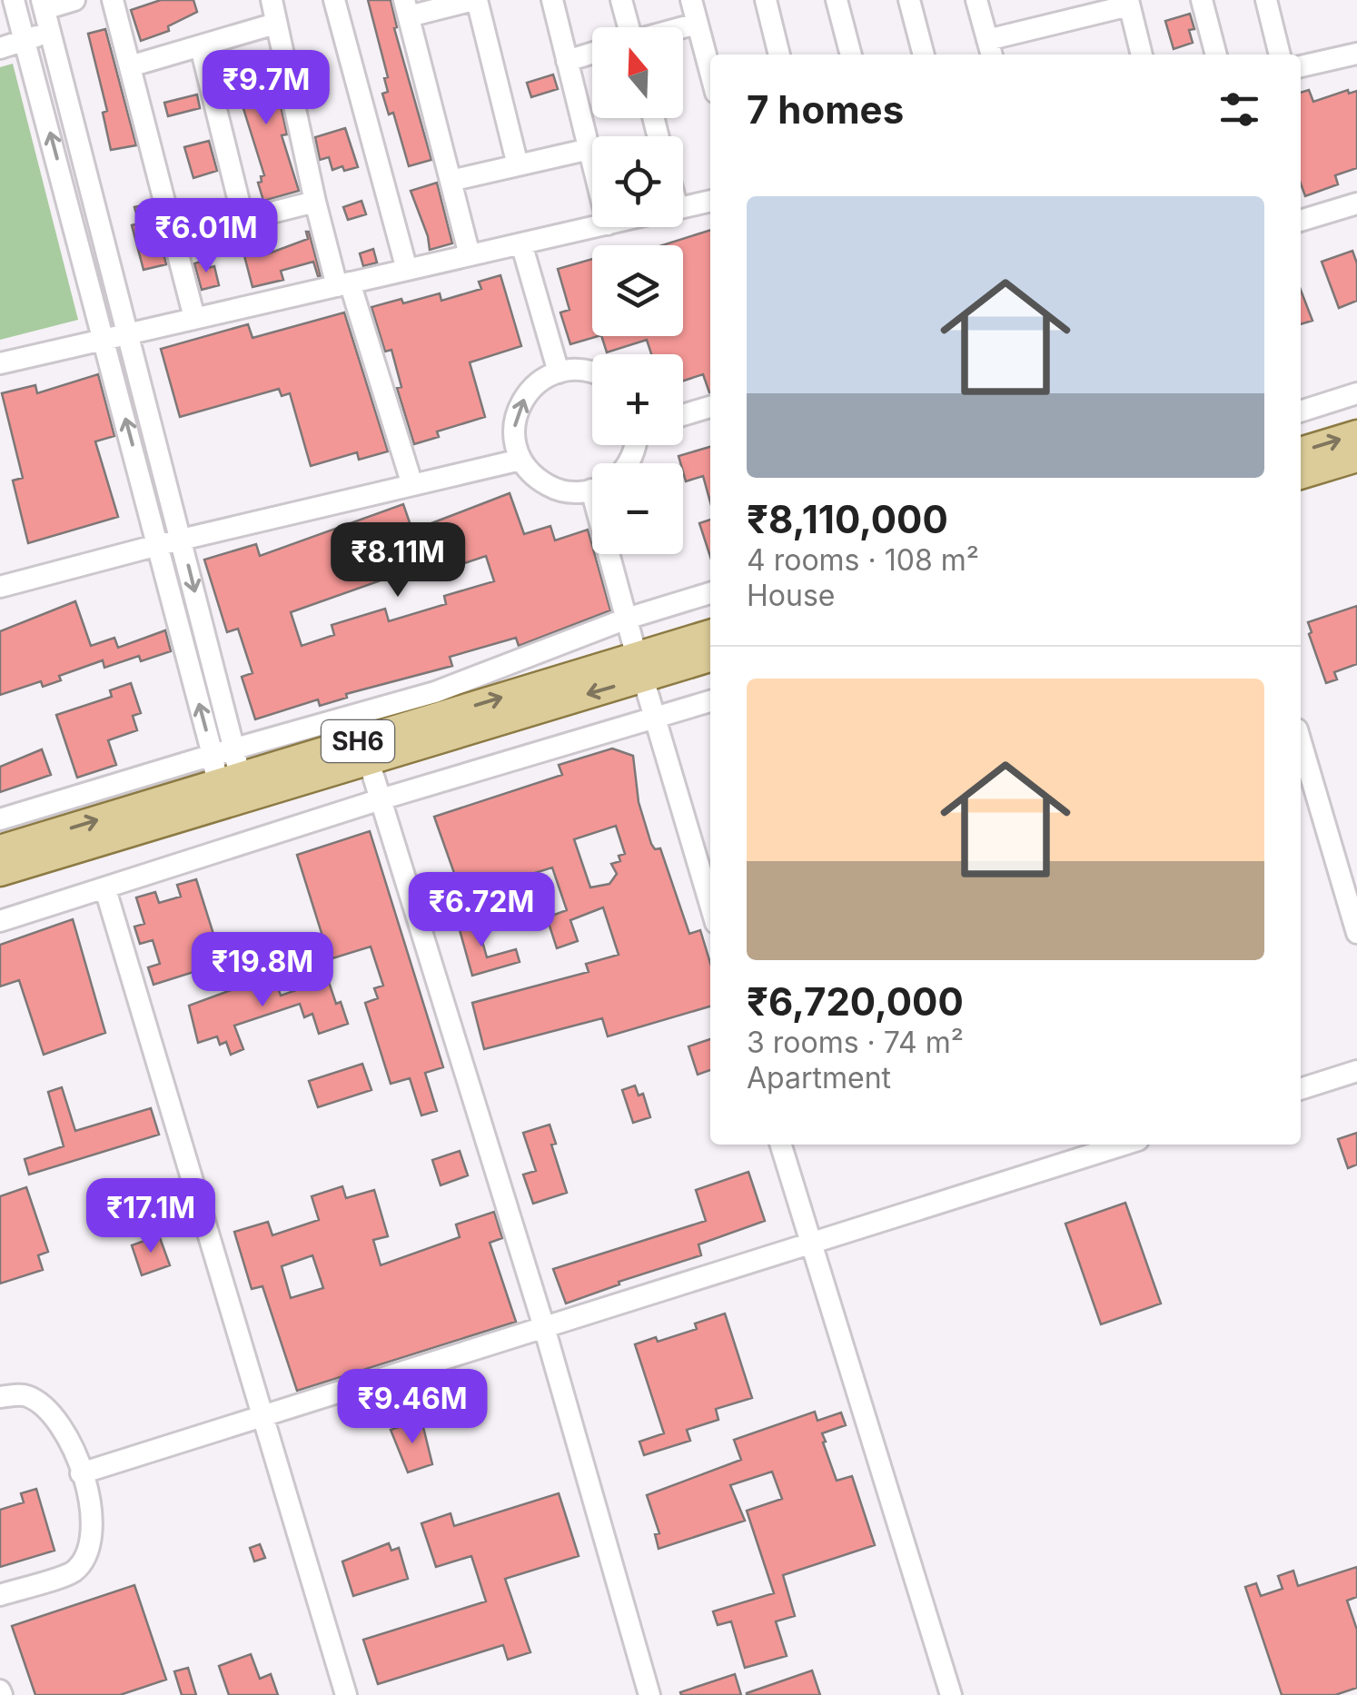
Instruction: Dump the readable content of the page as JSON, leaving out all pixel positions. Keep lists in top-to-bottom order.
{
  "streets": {
    "main road": ["SH6"]
  },
  "north": "top",
  "page": {
    "map_buttons": ["+", "−"],
    "price": [
      "₹9.7M",
      "₹6.01M",
      "₹8.11M",
      "₹6.72M",
      "₹19.8M",
      "₹17.1M",
      "₹9.46M"
    ],
    "heading": "7 homes",
    "list": [
      {
        "name": "₹8,110,000",
        "note": "4 rooms · 108 m² · House"
      },
      {
        "name": "₹6,720,000",
        "note": "3 rooms · 74 m² · Apartment"
      }
    ]
  }
}
